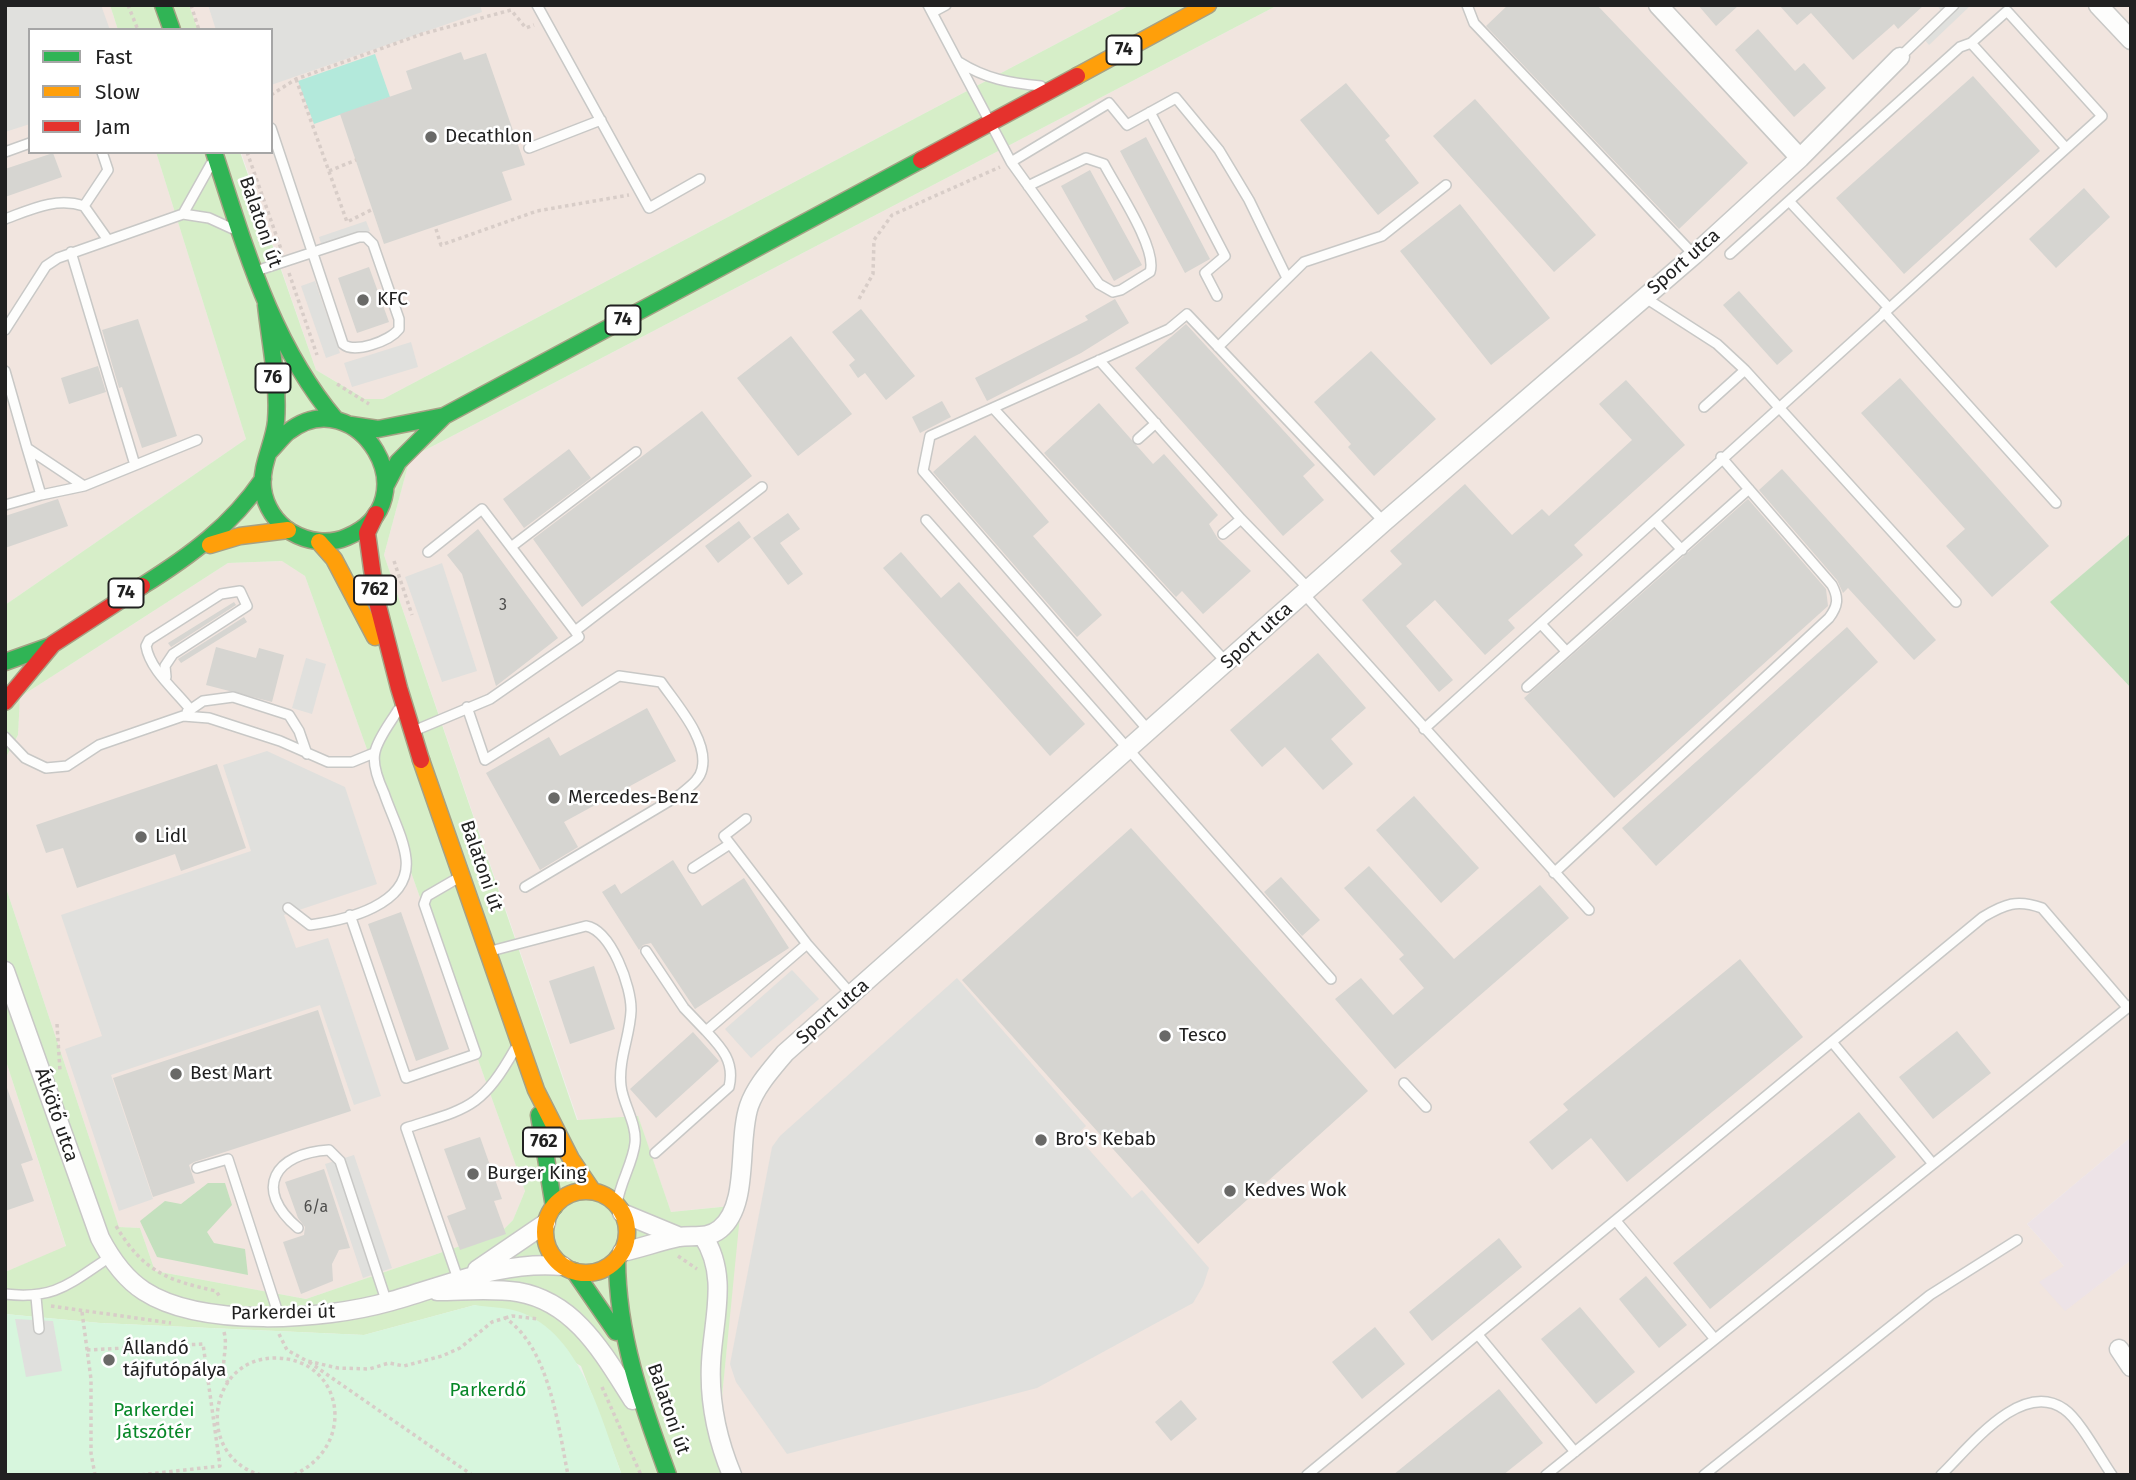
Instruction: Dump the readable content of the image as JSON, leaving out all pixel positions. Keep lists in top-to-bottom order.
{
  "streets": {
    "main road": [
      "74",
      "Balatoni út",
      "76",
      "762"
    ],
    "street": ["Sport utca", "Átkötő utca", "Parkerdei út"]
  },
  "crossings": [
    ["74", "Balatoni út"],
    ["74", "76"],
    ["Balatoni út", "76"],
    ["Balatoni út", "Parkerdei út"],
    ["Átkötő utca", "Parkerdei út"]
  ],
  "parks": ["Parkerdő", "Parkerdei Játszótér"],
  "places": [
    "Decathlon",
    "KFC",
    "Mercedes-Benz",
    "Lidl",
    "Tesco",
    "Best Mart",
    "Bro's Kebab",
    "Burger King",
    "Kedves Wok",
    "Állandó tájfutópálya"
  ],
  "house_numbers": ["3", "6/a"],
  "legend": ["Fast", "Slow", "Jam"]
}
